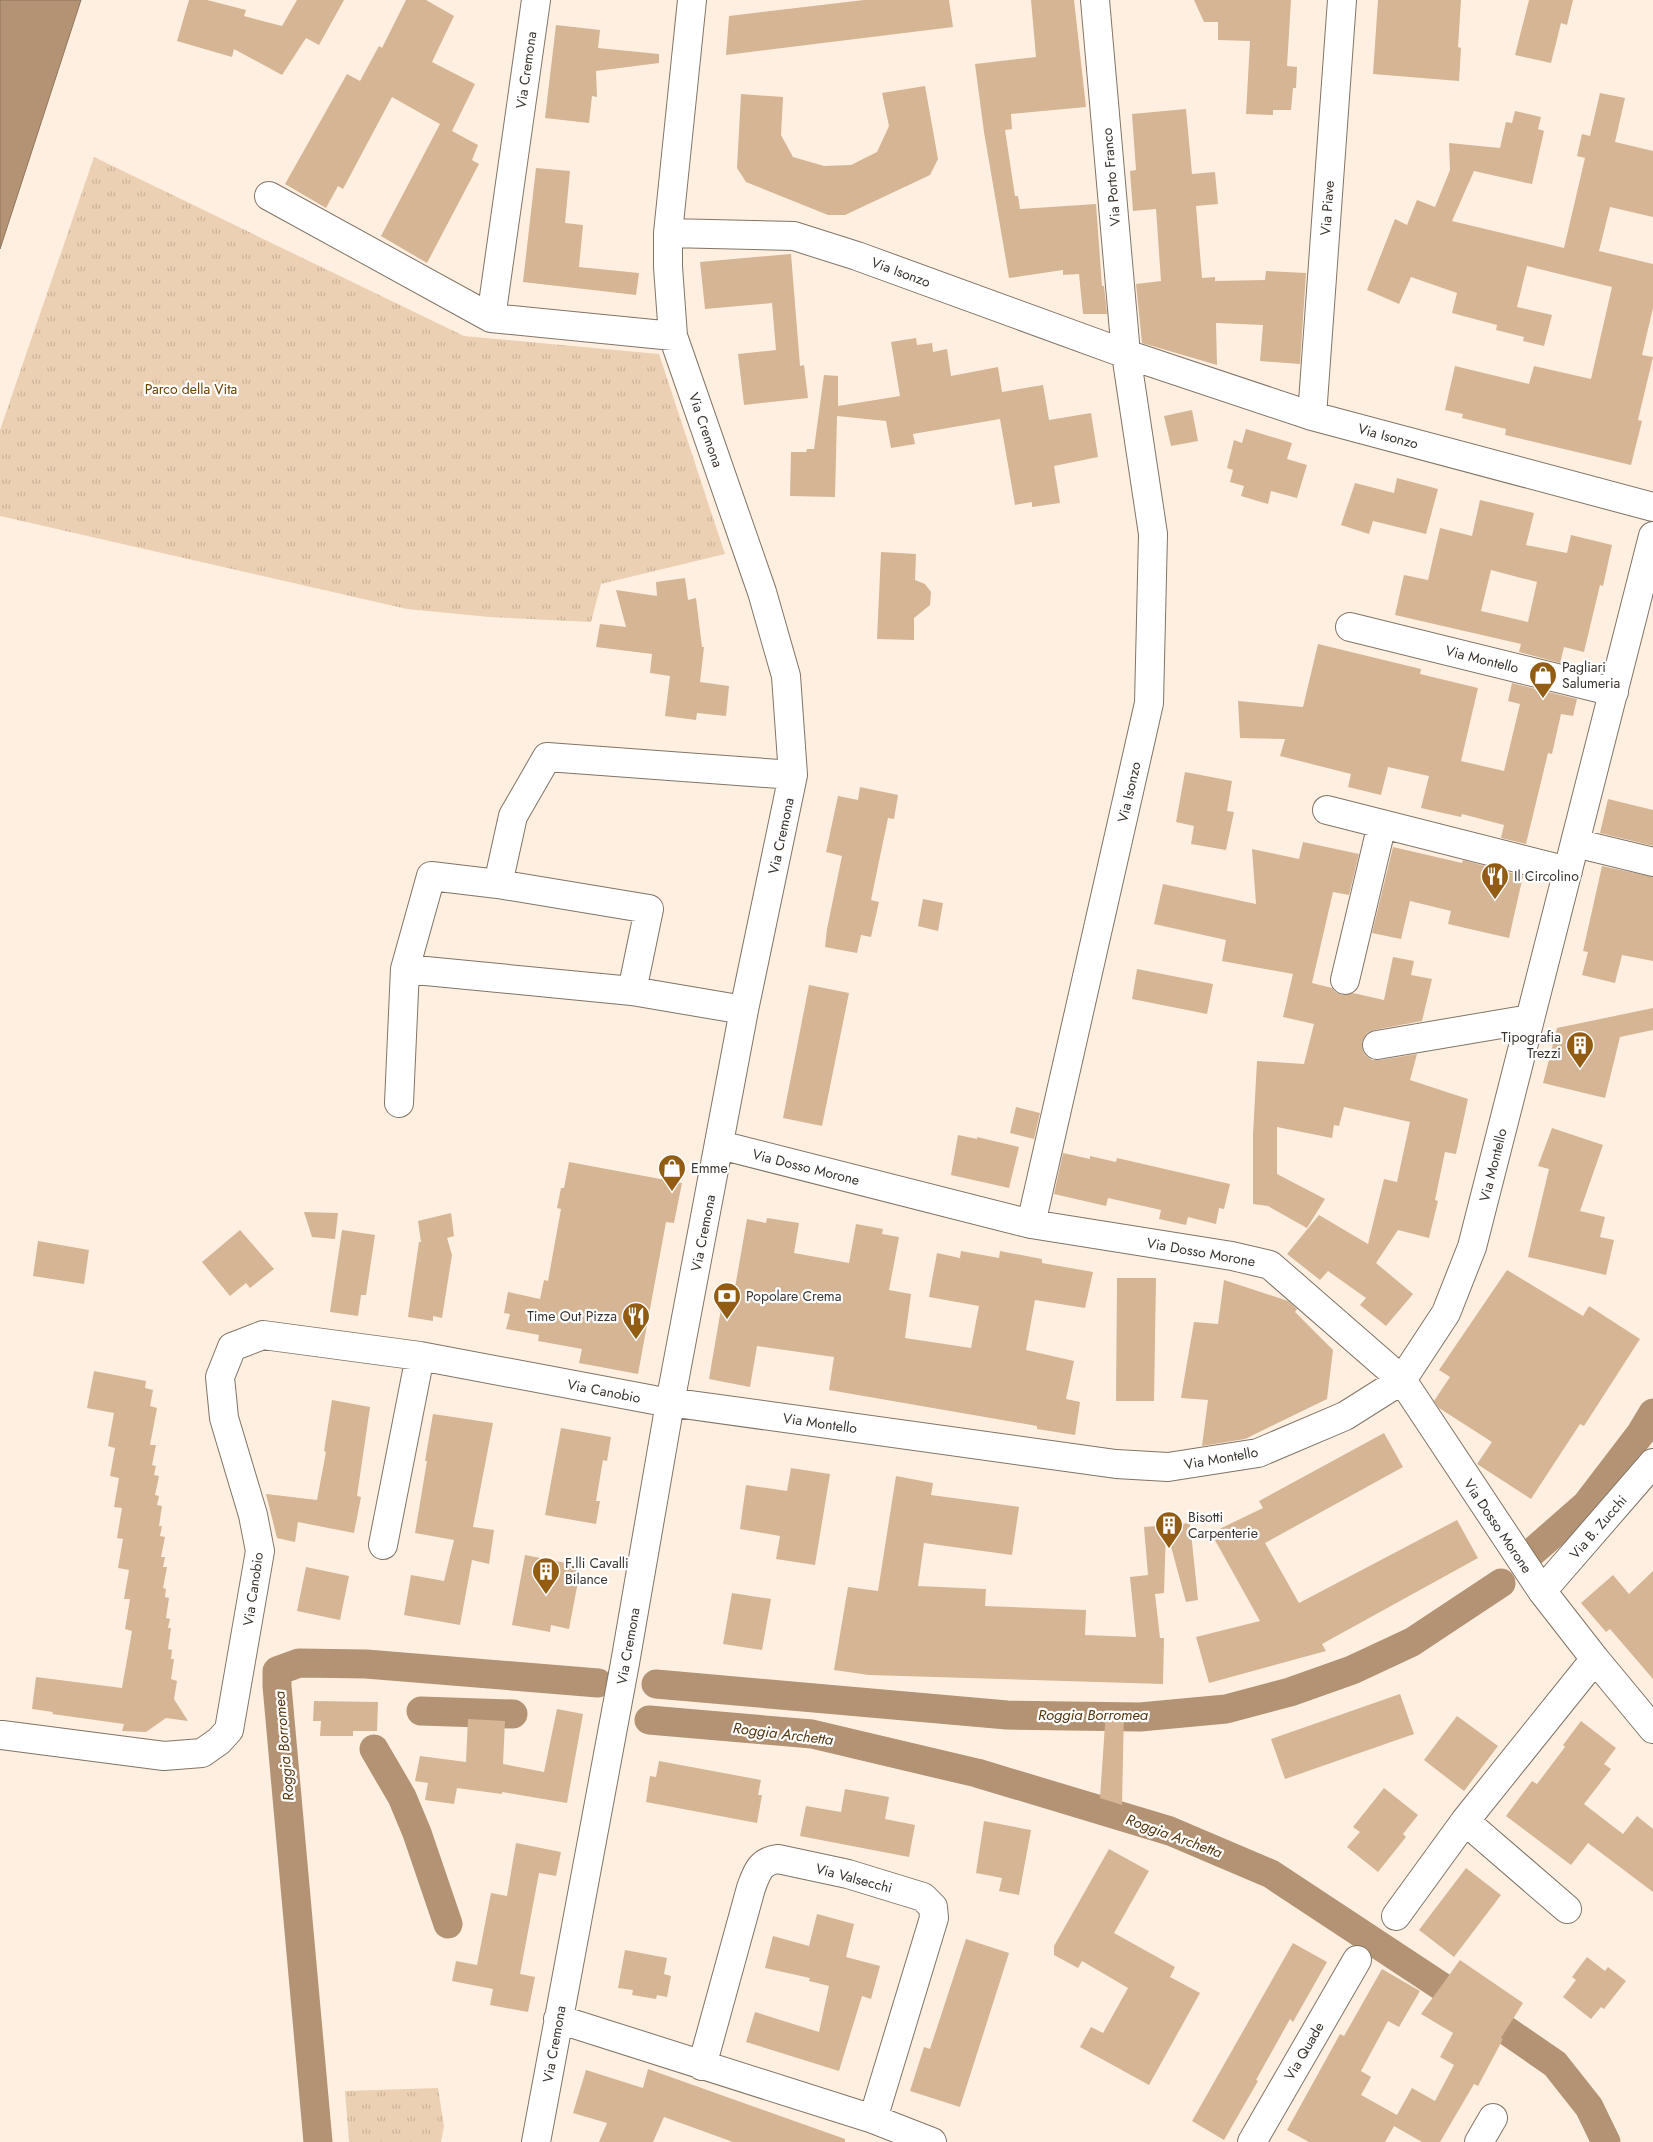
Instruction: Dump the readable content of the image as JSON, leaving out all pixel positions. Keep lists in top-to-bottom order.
{
  "streets": {
    "street": [
      "Via Cremona",
      "Via Porto Franco",
      "Via Piave",
      "Via Isonzo",
      "Via Montello",
      "Via Dosso Morone",
      "Via Canobio",
      "Via B. Zucchi",
      "Via Valsecchi",
      "Via Quade"
    ]
  },
  "crossings": [
    ["Via Cremona", "Via Isonzo"],
    ["Via Cremona", "Via Montello"],
    ["Via Cremona", "Via Dosso Morone"],
    ["Via Cremona", "Via Canobio"],
    ["Via Porto Franco", "Via Isonzo"],
    ["Via Piave", "Via Isonzo"],
    ["Via Isonzo", "Via Dosso Morone"],
    ["Via Montello", "Via Dosso Morone"],
    ["Via Montello", "Via Canobio"],
    ["Via Dosso Morone", "Via B. Zucchi"]
  ],
  "water": ["Roggia Borromea", "Roggia Archetta"],
  "parks": ["Parco della Vita"],
  "places": {
    "shop": ["Pagliari Salumeria", "Emme"],
    "restaurant": ["Il Circolino", "Time Out Pizza"],
    "building": ["Tipografia Trezzi", "Bisotti Carpenterie", "F.lli Cavalli Bilance"],
    "bank": ["Popolare Crema"]
  }
}
